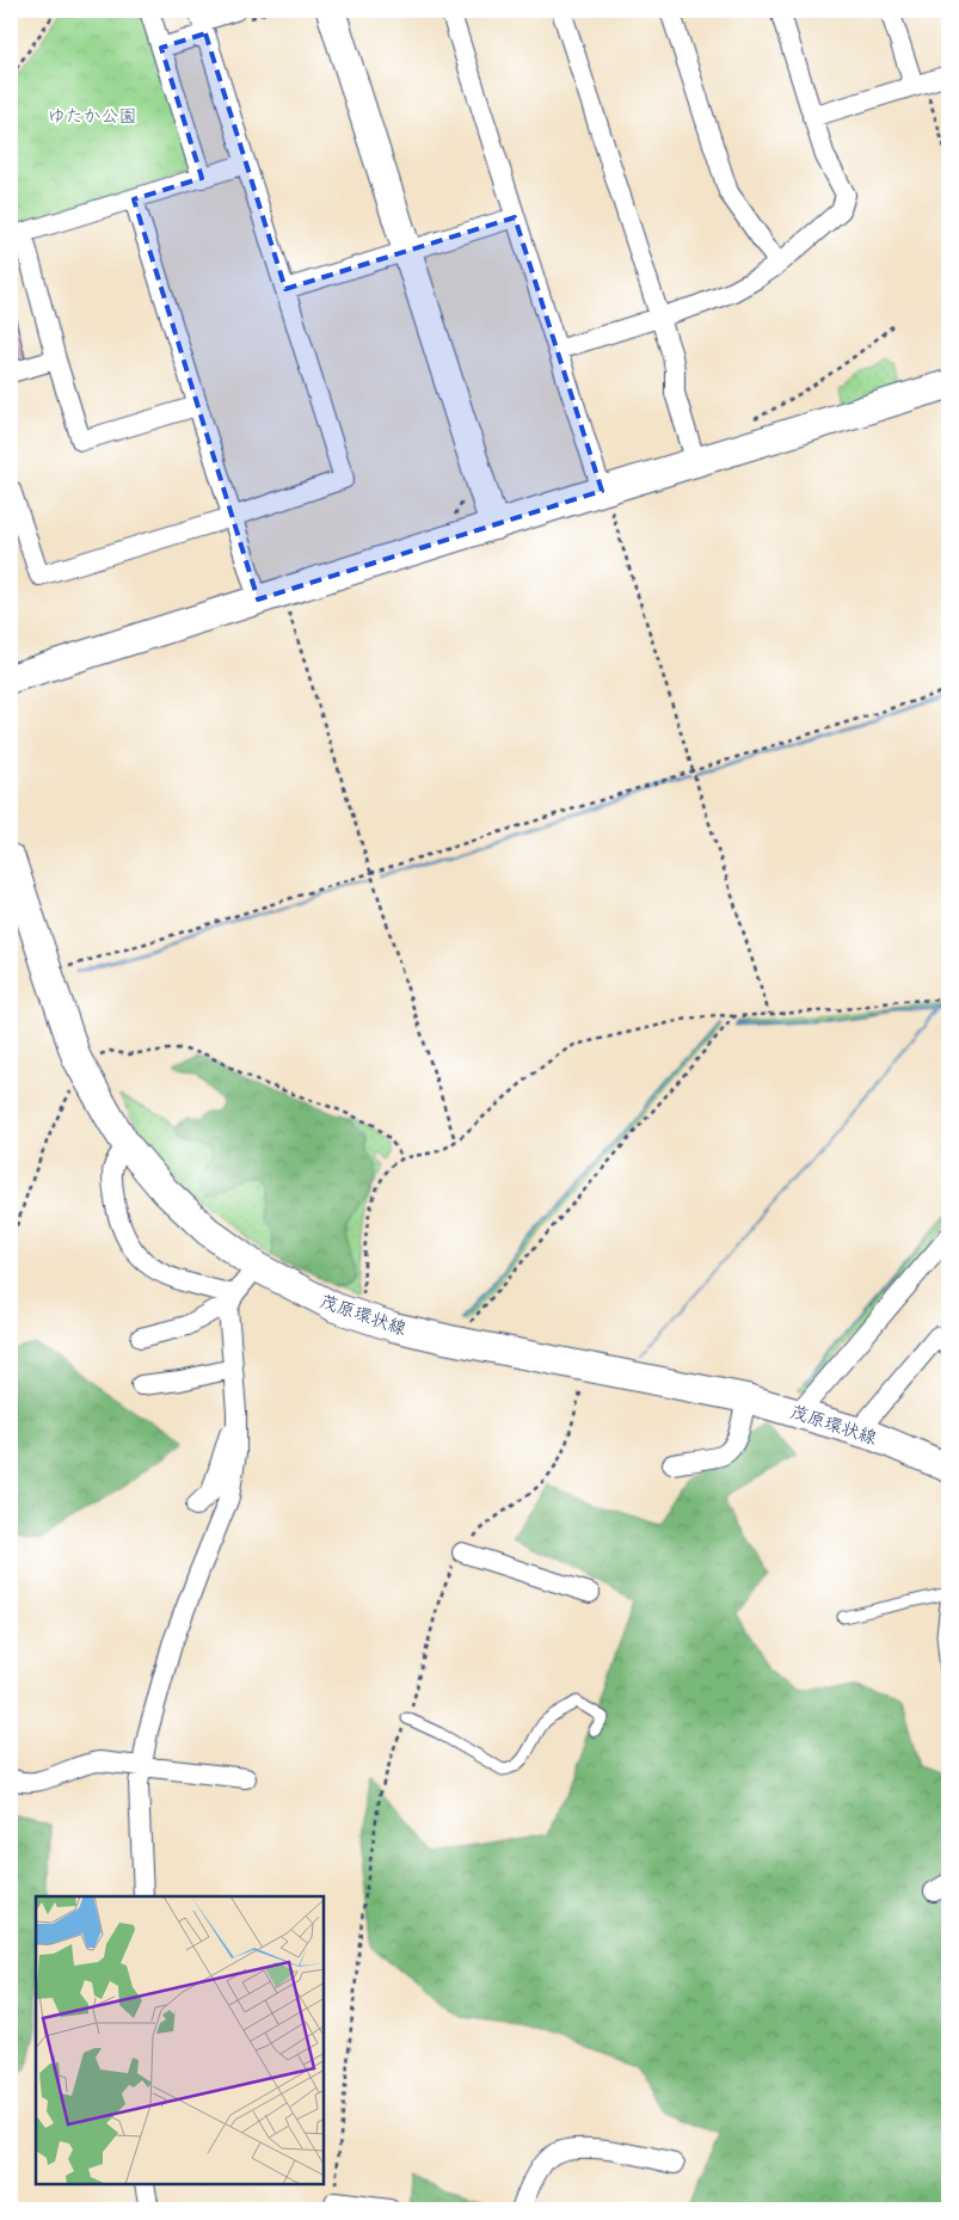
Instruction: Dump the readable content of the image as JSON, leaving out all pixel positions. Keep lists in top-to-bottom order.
{
  "streets": {
    "street": ["茂原環状線"]
  },
  "parks": ["ゆたか公園"]
}
